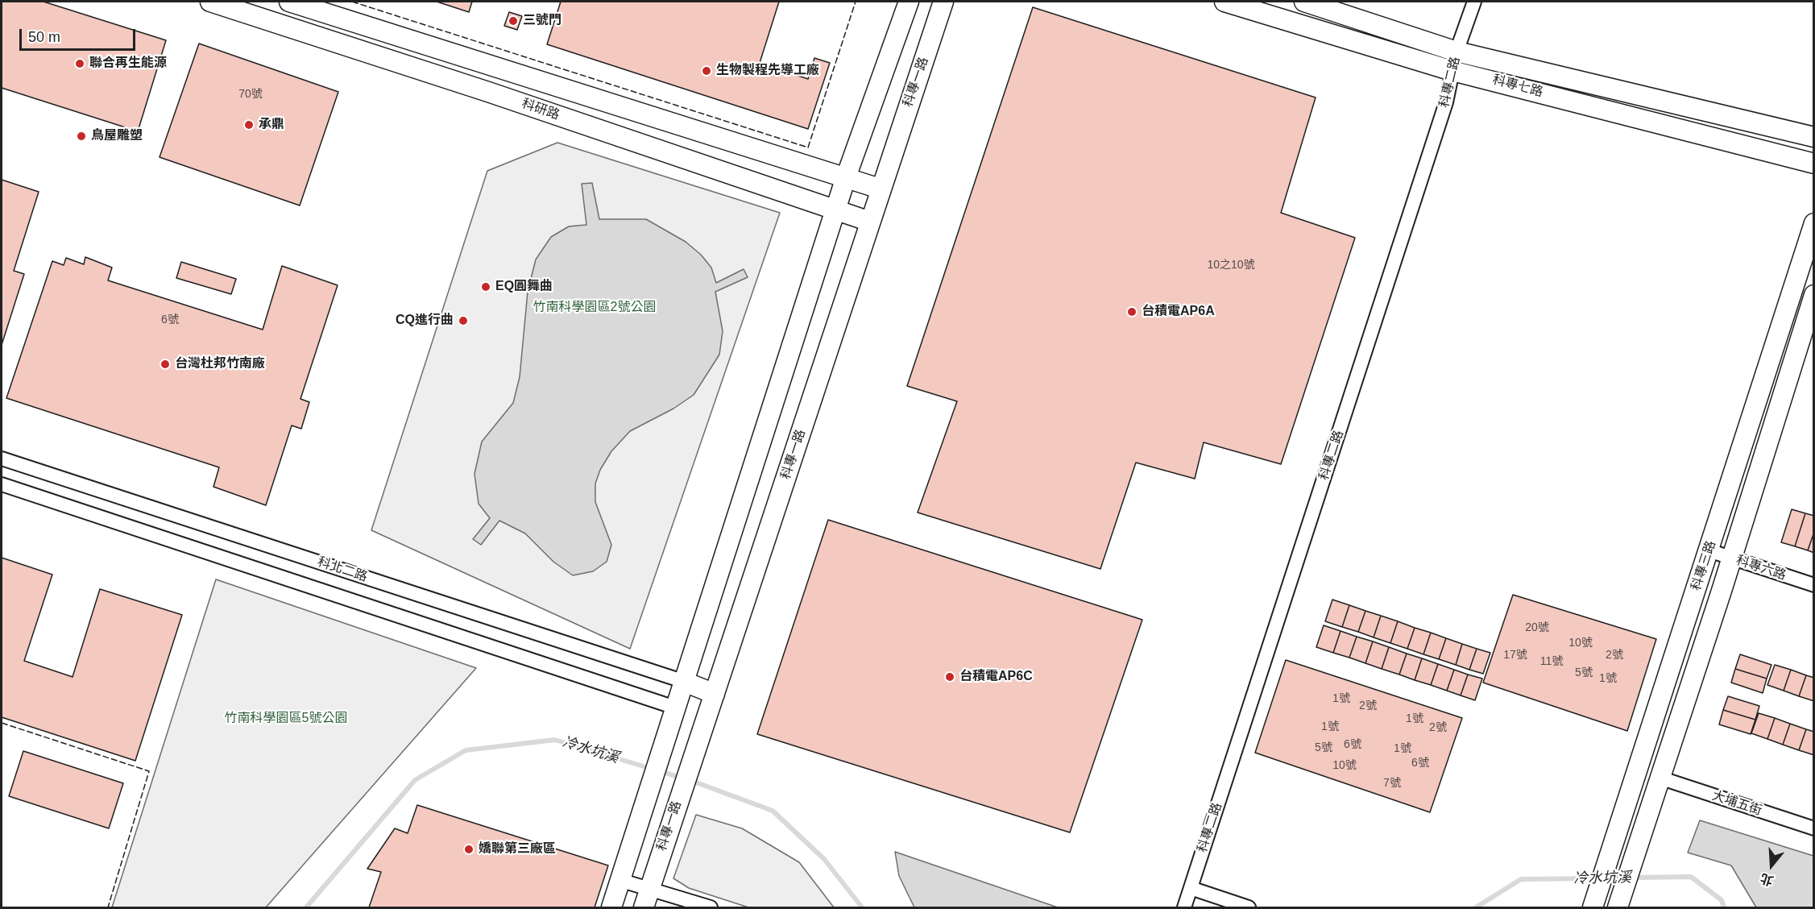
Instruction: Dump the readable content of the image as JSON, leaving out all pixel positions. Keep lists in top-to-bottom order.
{
  "streets": {
    "street": [
      "科專一路",
      "科專二路",
      "科專七路",
      "科研路",
      "科專三路",
      "科專六路",
      "科北二路",
      "大埔五街"
    ]
  },
  "crossings": [
    ["科專一路", "科研路"],
    ["科專二路", "科專七路"],
    ["科專三路", "科專六路"],
    ["科專三路", "大埔五街"]
  ],
  "water": ["冷水坑溪"],
  "parks": ["竹南科學園區2號公園", "竹南科學園區5號公園"],
  "places": [
    "三號門",
    "聯合再生能源",
    "生物製程先導工廠",
    "承鼎",
    "鳥屋雕塑",
    "EQ圓舞曲",
    "台積電AP6A",
    "CQ進行曲",
    "台灣杜邦竹南廠",
    "台積電AP6C",
    "嬌聯第三廠區"
  ],
  "house_numbers": [
    "70號",
    "10之10號",
    "6號",
    "20號",
    "10號",
    "17號",
    "2號",
    "11號",
    "5號",
    "1號",
    "1號",
    "2號",
    "1號",
    "1號",
    "2號",
    "6號",
    "5號",
    "1號",
    "6號",
    "10號",
    "7號"
  ],
  "scale_bar": "50 m",
  "north": "bottom"
}
